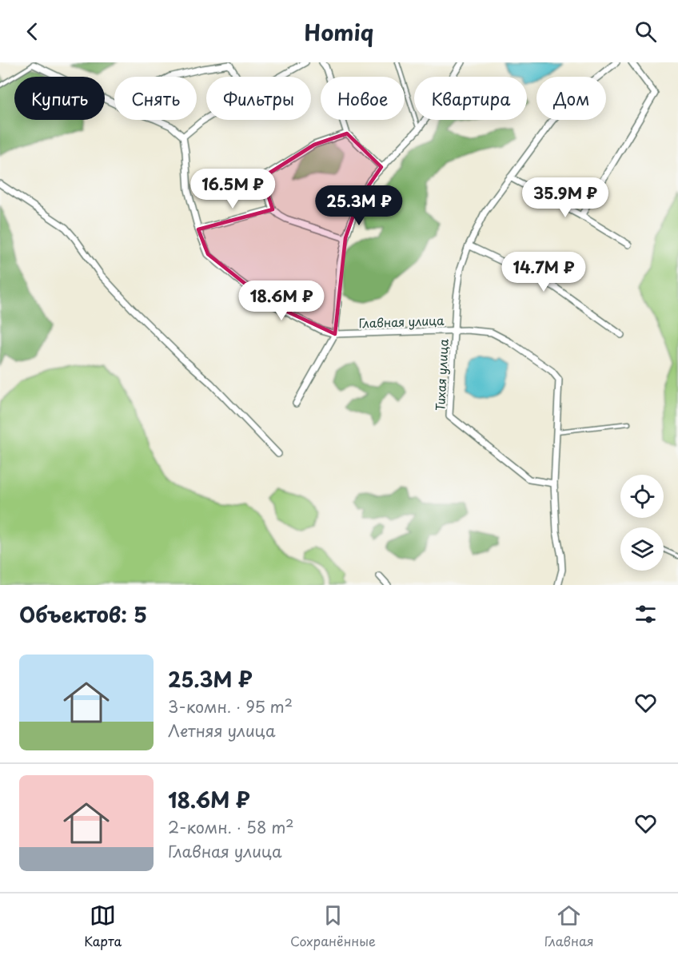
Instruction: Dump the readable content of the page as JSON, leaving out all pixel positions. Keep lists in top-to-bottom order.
{
  "streets": {
    "street": ["Главная улица", "Тихая улица"]
  },
  "crossings": [
    ["Главная улица", "Тихая улица"]
  ],
  "page": {
    "header": "Homiq",
    "chip": [
      "Купить",
      "Снять",
      "Фильтры",
      "Новое",
      "Квартира",
      "Дом"
    ],
    "price": [
      "16.5M ₽",
      "35.9M ₽",
      "25.3M ₽",
      "14.7M ₽",
      "18.6M ₽"
    ],
    "heading": "Объектов: 5",
    "list": [
      {
        "name": "25.3M ₽",
        "note": "3-комн. · 95 m² · Летняя улица"
      },
      {
        "name": "18.6M ₽",
        "note": "2-комн. · 58 m² · Главная улица"
      }
    ],
    "tabs": ["Карта", "Сохранённые", "Главная"]
  }
}
